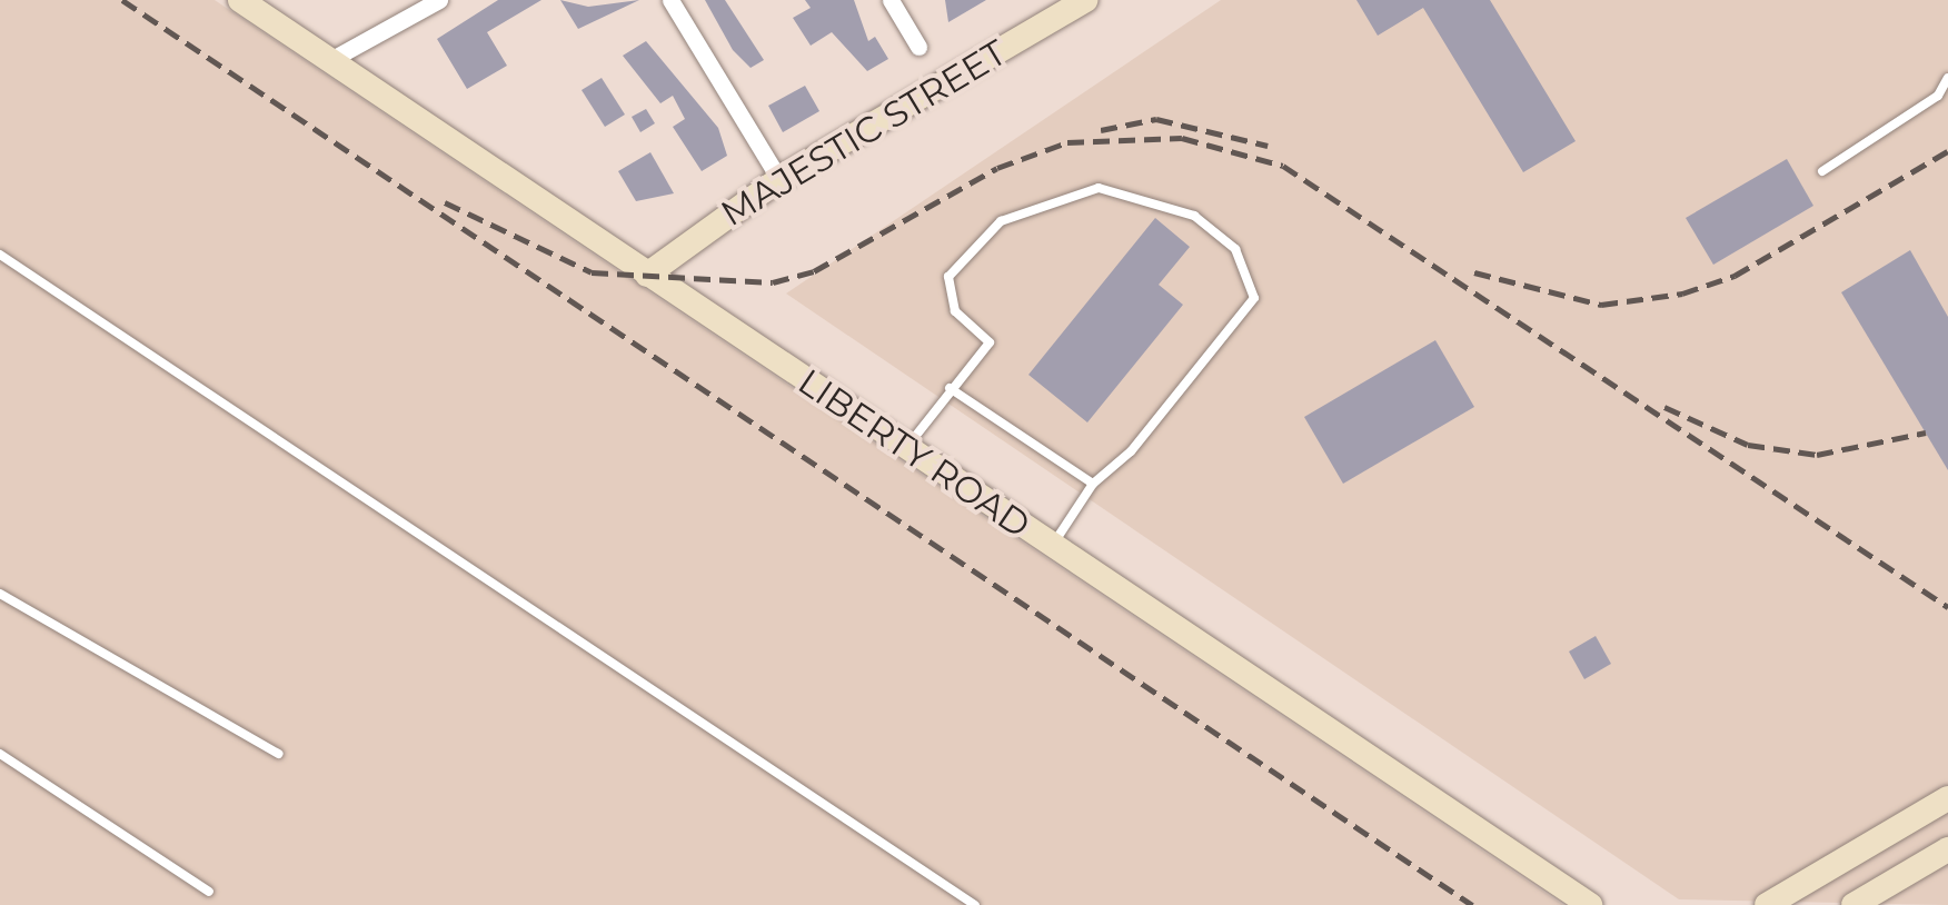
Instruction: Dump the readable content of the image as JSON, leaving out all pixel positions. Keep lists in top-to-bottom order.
{
  "streets": {
    "main road": ["MAJESTIC STREET", "LIBERTY ROAD"]
  },
  "crossings": [
    ["MAJESTIC STREET", "LIBERTY ROAD"]
  ]
}
